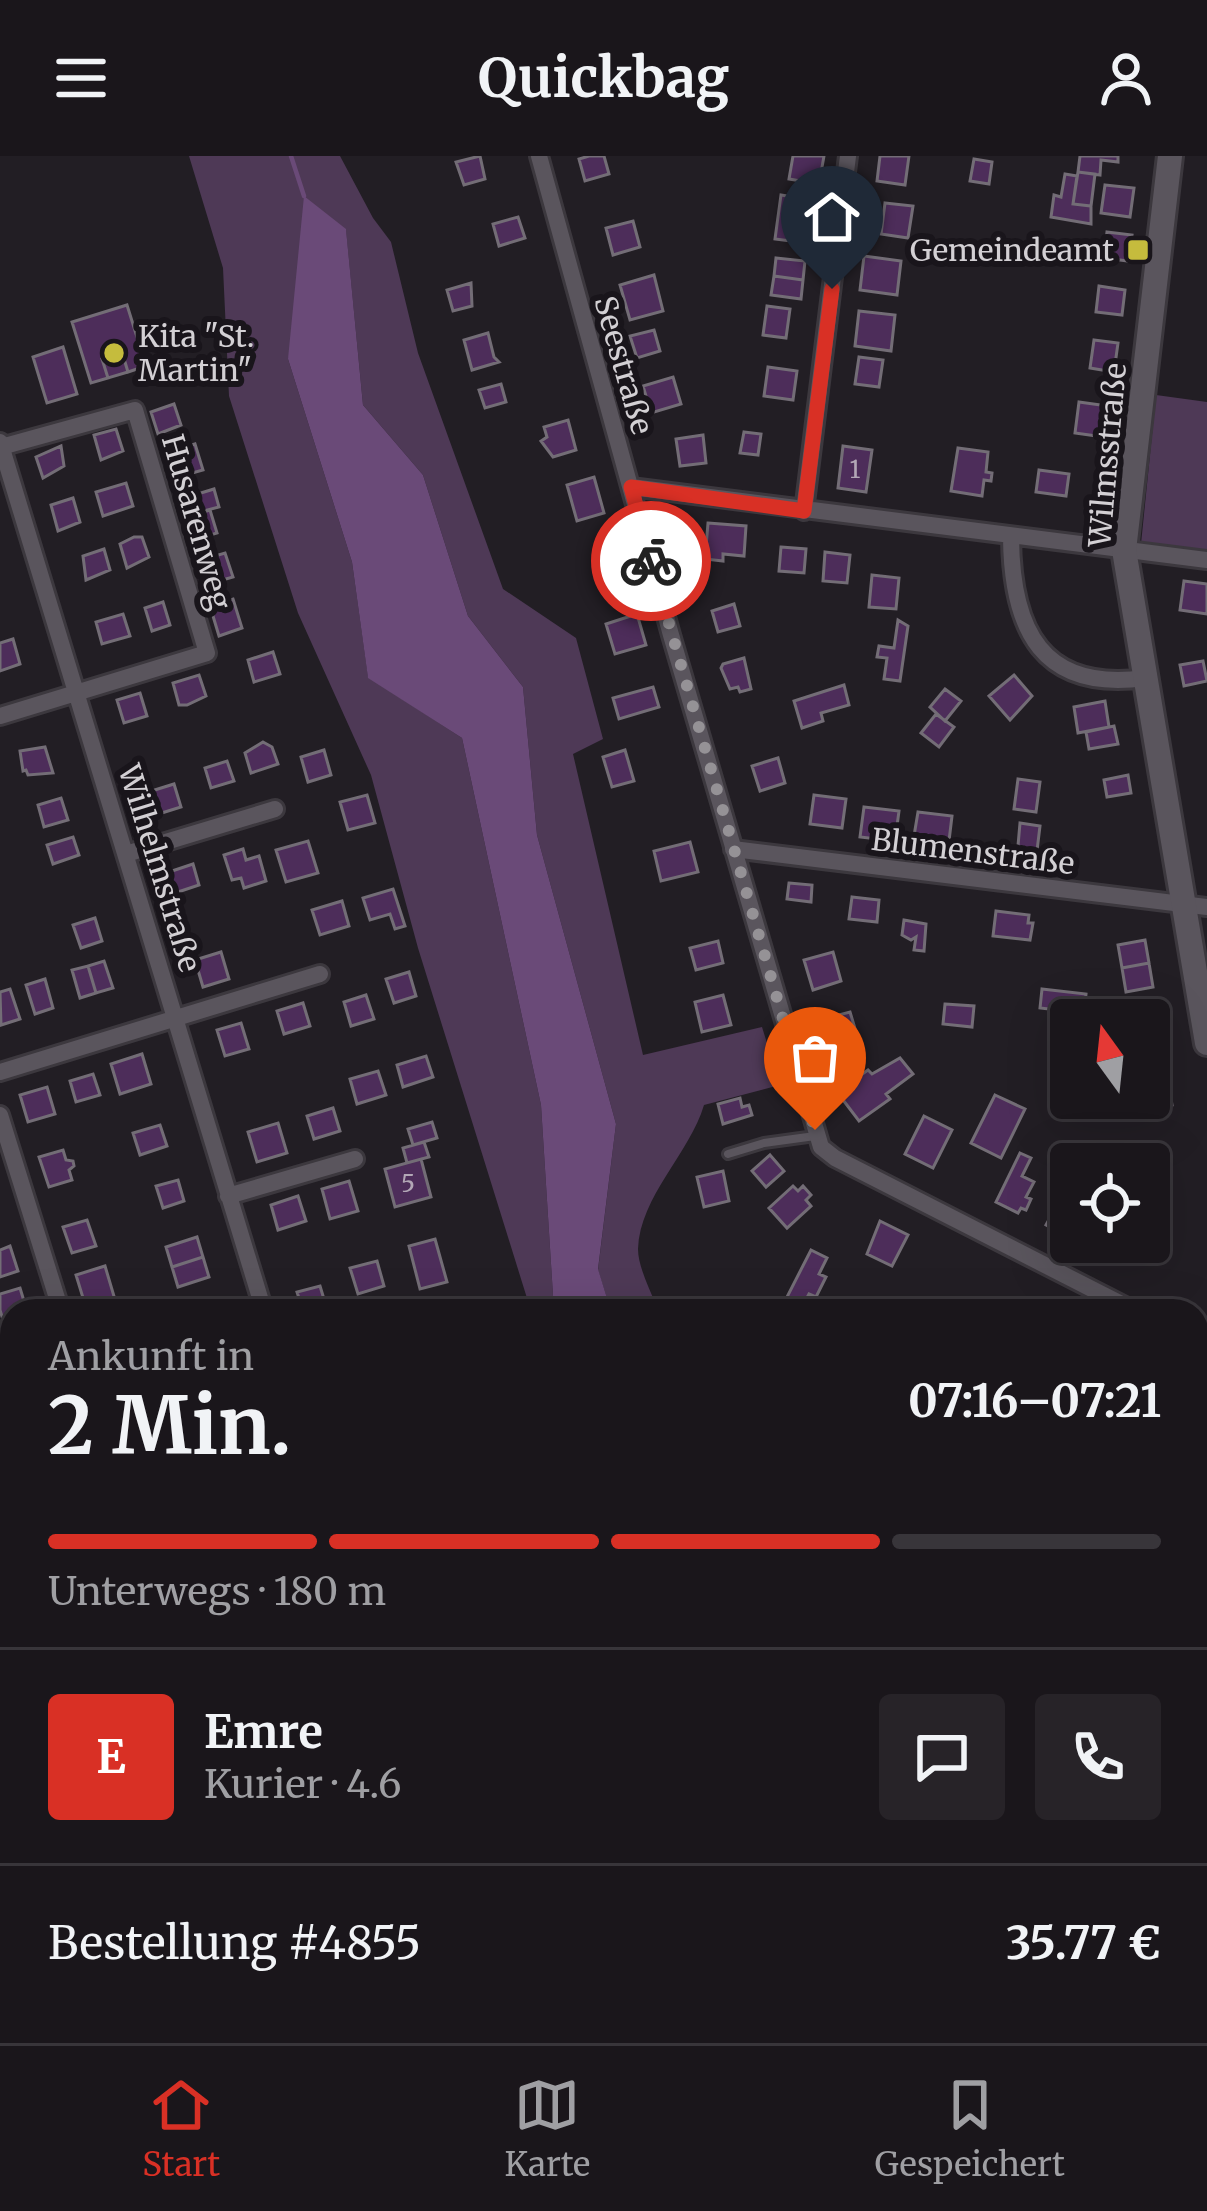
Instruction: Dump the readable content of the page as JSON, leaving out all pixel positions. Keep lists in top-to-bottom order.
{
  "streets": {
    "street": [
      "Seestraße",
      "Wilmsstraße",
      "Husarenweg",
      "Blumenstraße",
      "Wilhelmstraße"
    ]
  },
  "crossings": [
    ["Seestraße", "Blumenstraße"],
    ["Wilmsstraße", "Blumenstraße"],
    ["Husarenweg", "Wilhelmstraße"]
  ],
  "places": {
    "transit": ["Gemeindeamt"],
    "other": ["Kita \"St. Martin\""]
  },
  "house_numbers": ["1", "5"],
  "north": "top",
  "page": {
    "header": "Quickbag",
    "heading": ["2 Min.", "Ankunft in", "07:16–07:21"],
    "panel": [
      "Emre",
      "Kurier · 4.6",
      "Bestellung #4855",
      "35.77 €"
    ],
    "bar": "Unterwegs · 180 m",
    "round": "E",
    "tabs": ["Start", "Karte", "Gespeichert"]
  }
}
